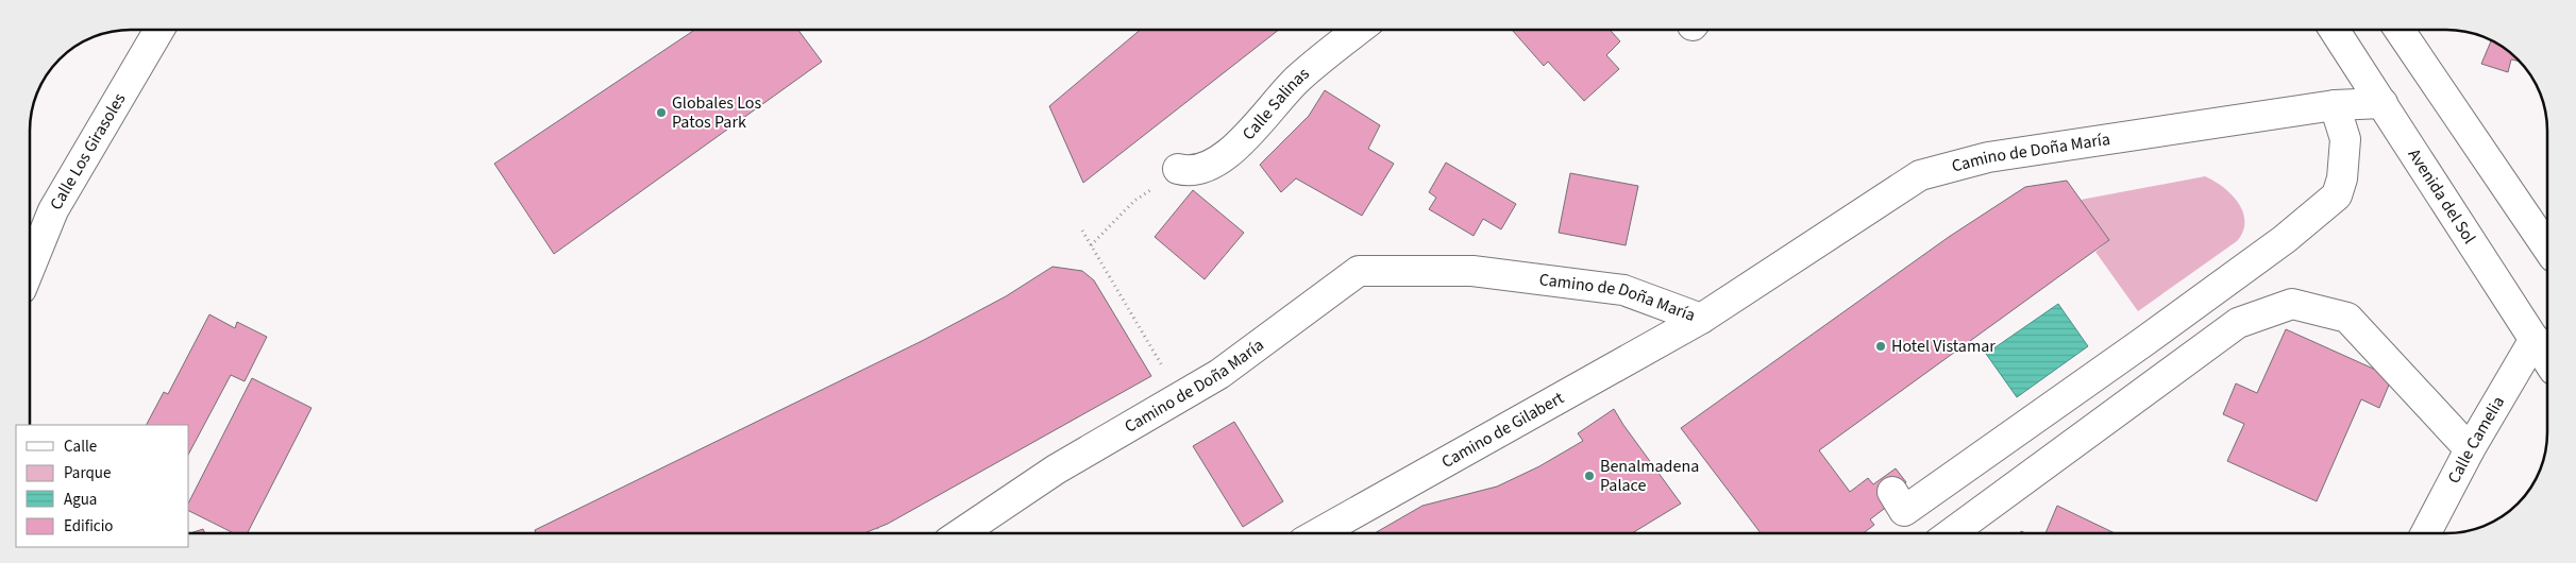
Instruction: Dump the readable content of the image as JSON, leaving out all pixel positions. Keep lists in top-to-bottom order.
{
  "streets": {
    "street": [
      "Calle Salinas",
      "Calle Los Girasoles",
      "Camino de Doña María",
      "Avenida del Sol",
      "Camino de Gilabert",
      "Calle Camelia"
    ]
  },
  "crossings": [
    ["Camino de Doña María", "Avenida del Sol"],
    ["Camino de Doña María", "Camino de Gilabert"],
    ["Avenida del Sol", "Calle Camelia"]
  ],
  "places": ["Globales Los Patos Park", "Hotel Vistamar", "Benalmadena Palace"],
  "legend": [
    "Calle",
    "Parque",
    "Agua",
    "Edificio"
  ]
}
